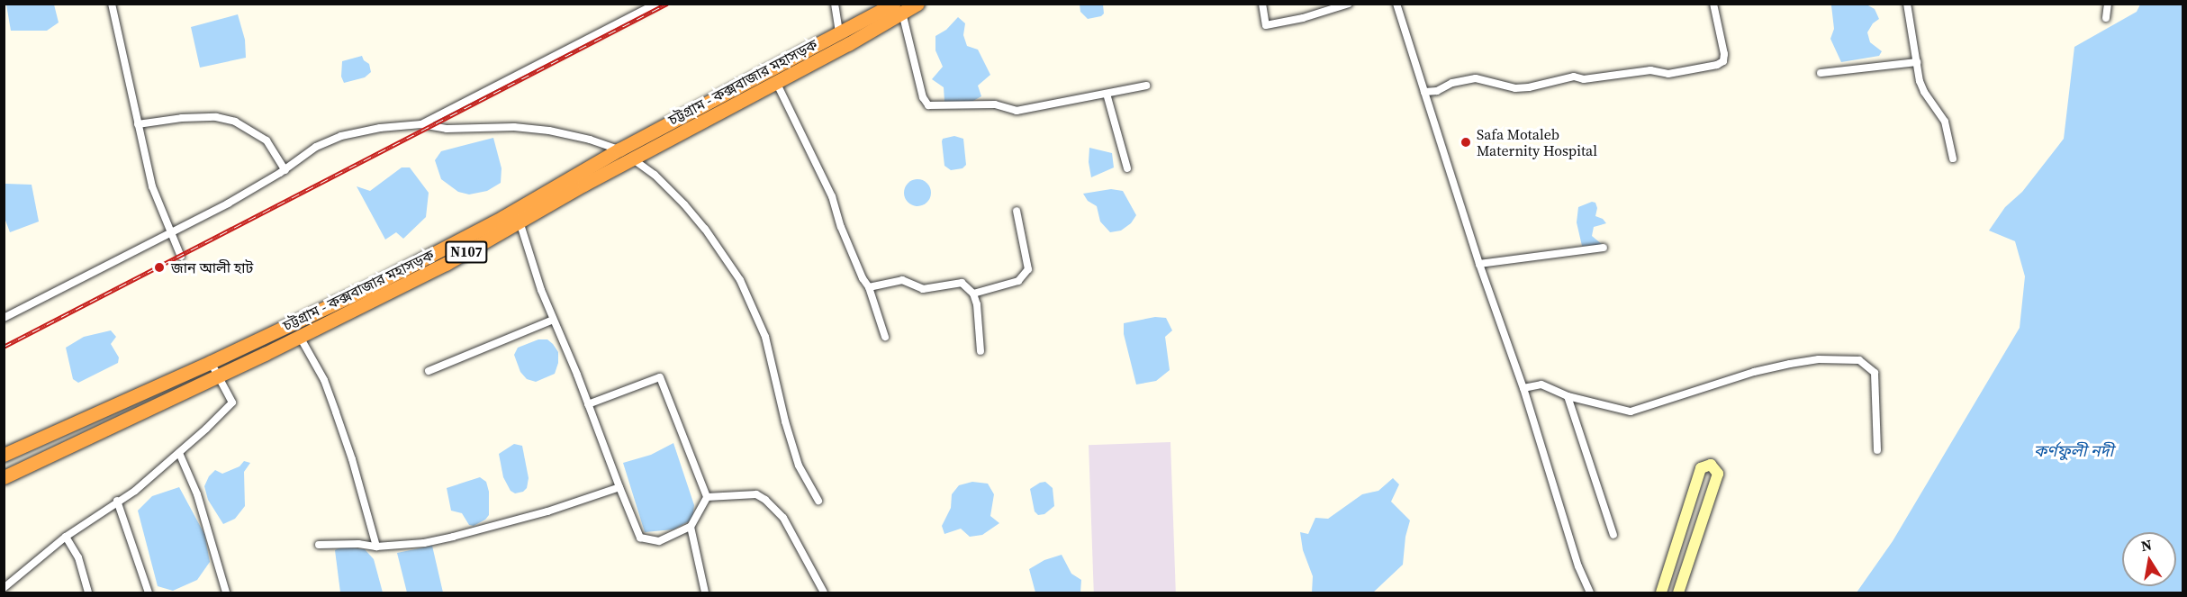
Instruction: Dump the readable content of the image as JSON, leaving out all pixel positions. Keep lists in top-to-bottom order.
{
  "streets": {
    "highway": ["চট্টগ্রাম - কক্সবাজার মহাসড়ক", "N107"]
  },
  "water": ["কর্ণফুলী নদী"],
  "places": ["Safa Motaleb Maternity Hospital", "জান আলী হাট"],
  "north": "top"
}
